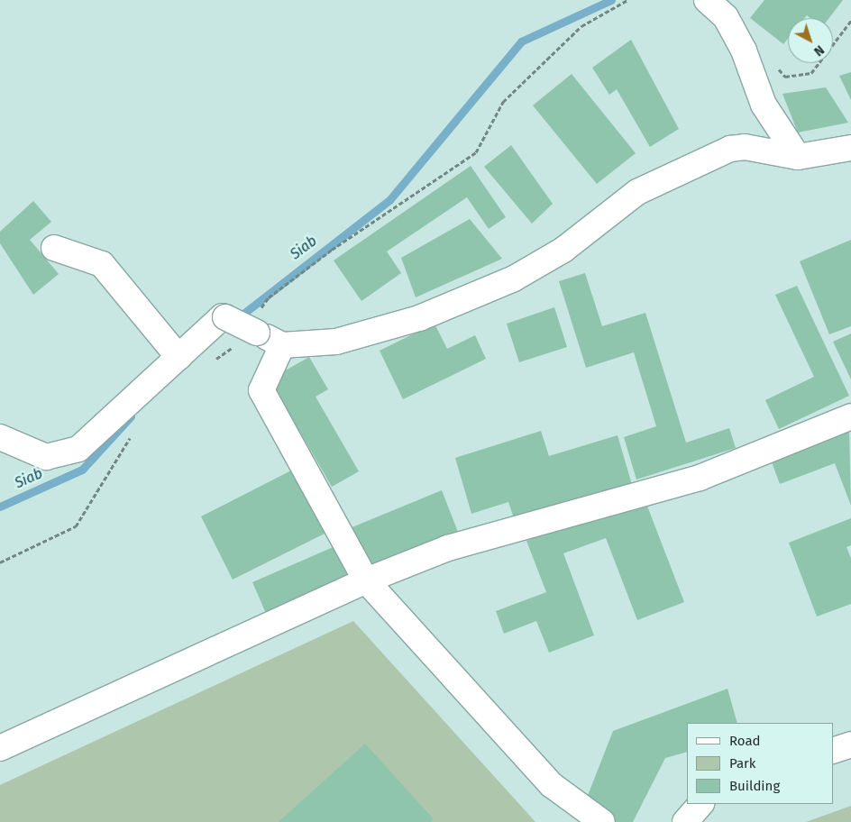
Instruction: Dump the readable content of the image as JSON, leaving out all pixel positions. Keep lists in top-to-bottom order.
{
  "water": ["Siab"],
  "legend": ["Road", "Park", "Building"],
  "north": "bottom right"
}
